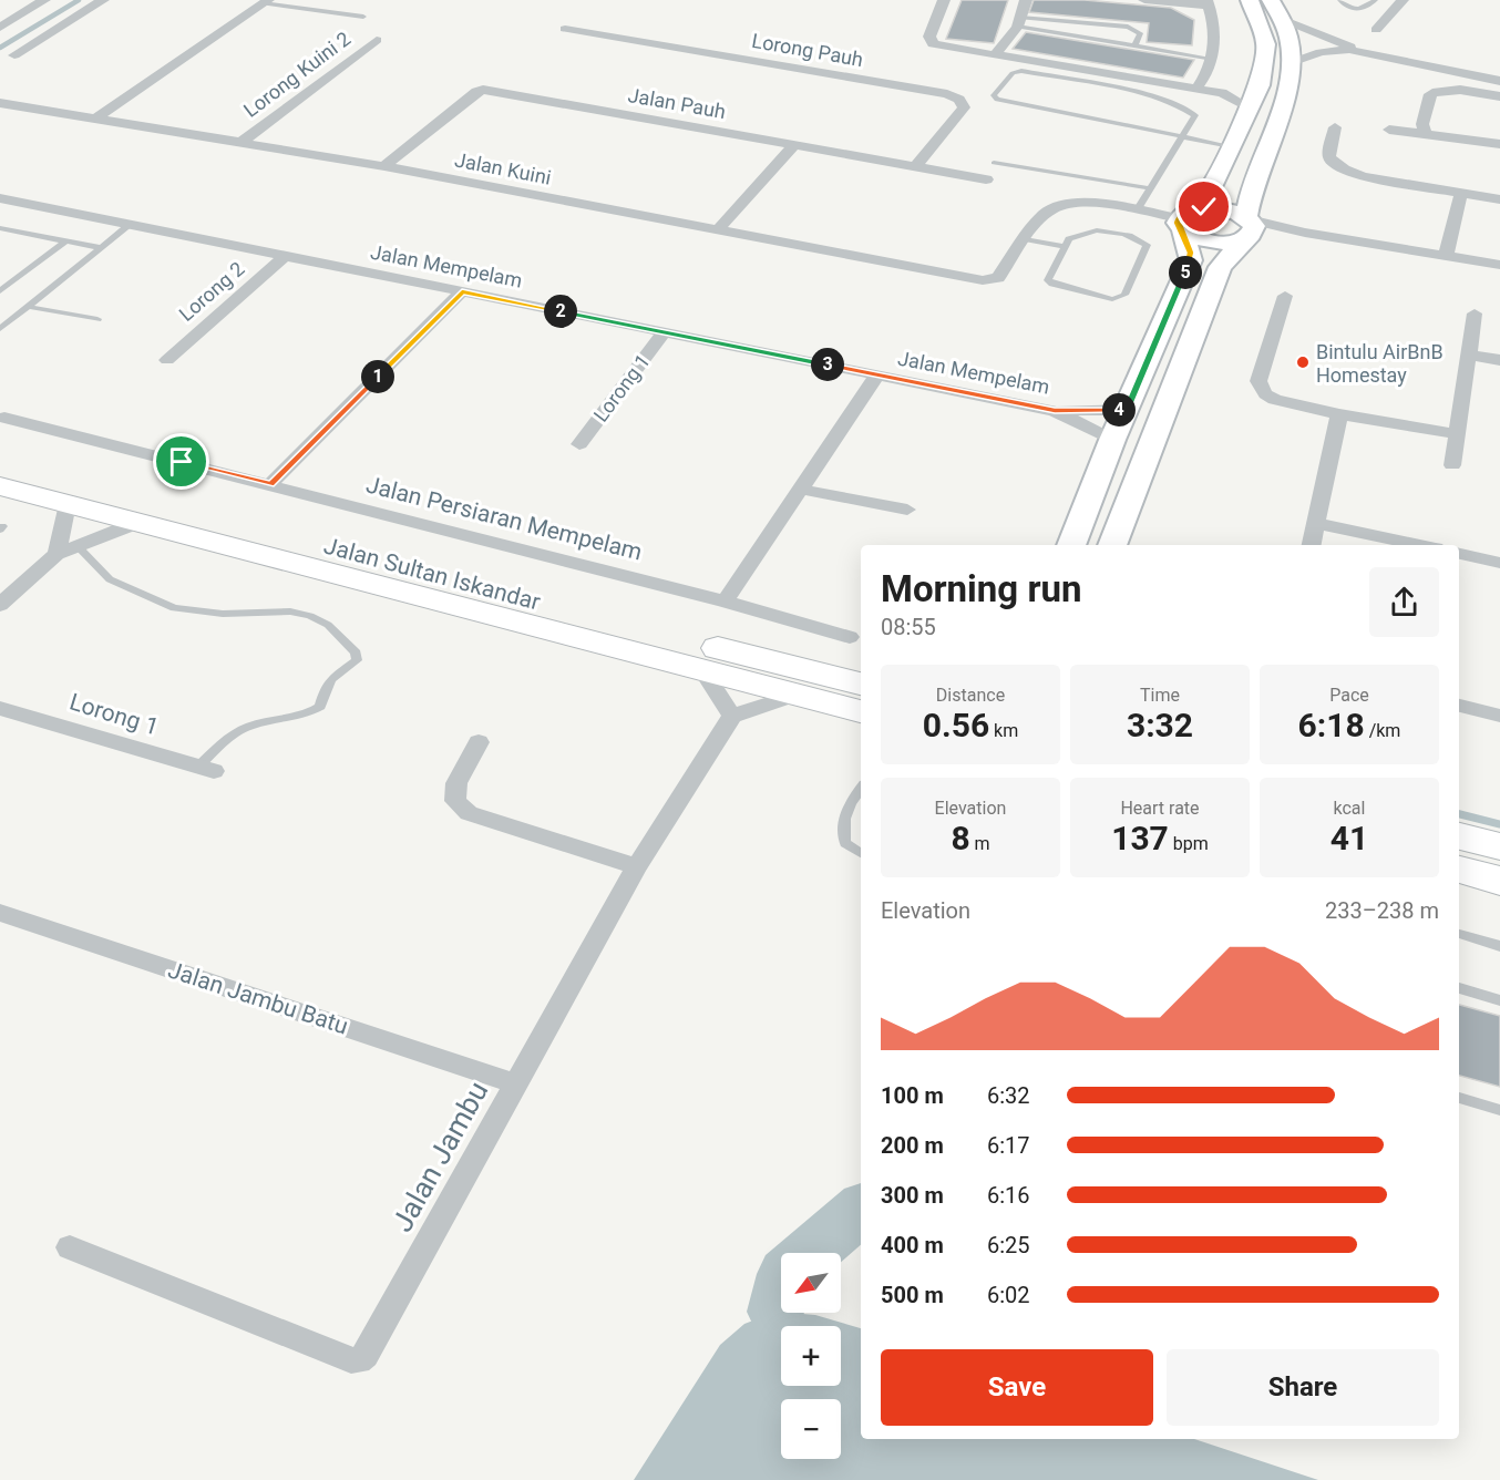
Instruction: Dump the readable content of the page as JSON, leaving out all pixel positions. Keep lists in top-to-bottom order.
{
  "streets": {
    "main road": ["Jalan Sultan Iskandar"],
    "street": [
      "Lorong Pauh",
      "Lorong Kuini 2",
      "Jalan Pauh",
      "Jalan Kuini",
      "Jalan Mempelam",
      "Lorong 2",
      "Lorong 1",
      "Jalan Persiaran Mempelam",
      "Jalan Jambu Batu",
      "Jalan Jambu"
    ]
  },
  "crossings": [
    ["Lorong Pauh", "Jalan Pauh"],
    ["Lorong Kuini 2", "Jalan Kuini"],
    ["Jalan Pauh", "Jalan Kuini"],
    ["Jalan Mempelam", "Lorong 2"],
    ["Jalan Mempelam", "Lorong 1"],
    ["Jalan Jambu Batu", "Jalan Jambu"]
  ],
  "places": ["Bintulu AirBnB Homestay"],
  "north": "bottom left",
  "page": {
    "pins": [
      "5",
      "2",
      "3",
      "1",
      "4"
    ],
    "heading": ["Morning run", "08:55"],
    "stats": [
      ["Distance", "0.56 km"],
      ["Time", "3:32"],
      ["Pace", "6:18 /km"],
      ["Elevation", "8 m"],
      ["Heart rate", "137 bpm"],
      ["kcal", "41"]
    ],
    "chart": ["Elevation", "233–238 m"],
    "list": [
      {
        "name": "100 m",
        "note": "6:32"
      },
      {
        "name": "200 m",
        "note": "6:17"
      },
      {
        "name": "300 m",
        "note": "6:16"
      },
      {
        "name": "400 m",
        "note": "6:25"
      },
      {
        "name": "500 m",
        "note": "6:02"
      }
    ],
    "map_buttons": ["+", "−"],
    "buttons": ["Save", "Share"]
  }
}
